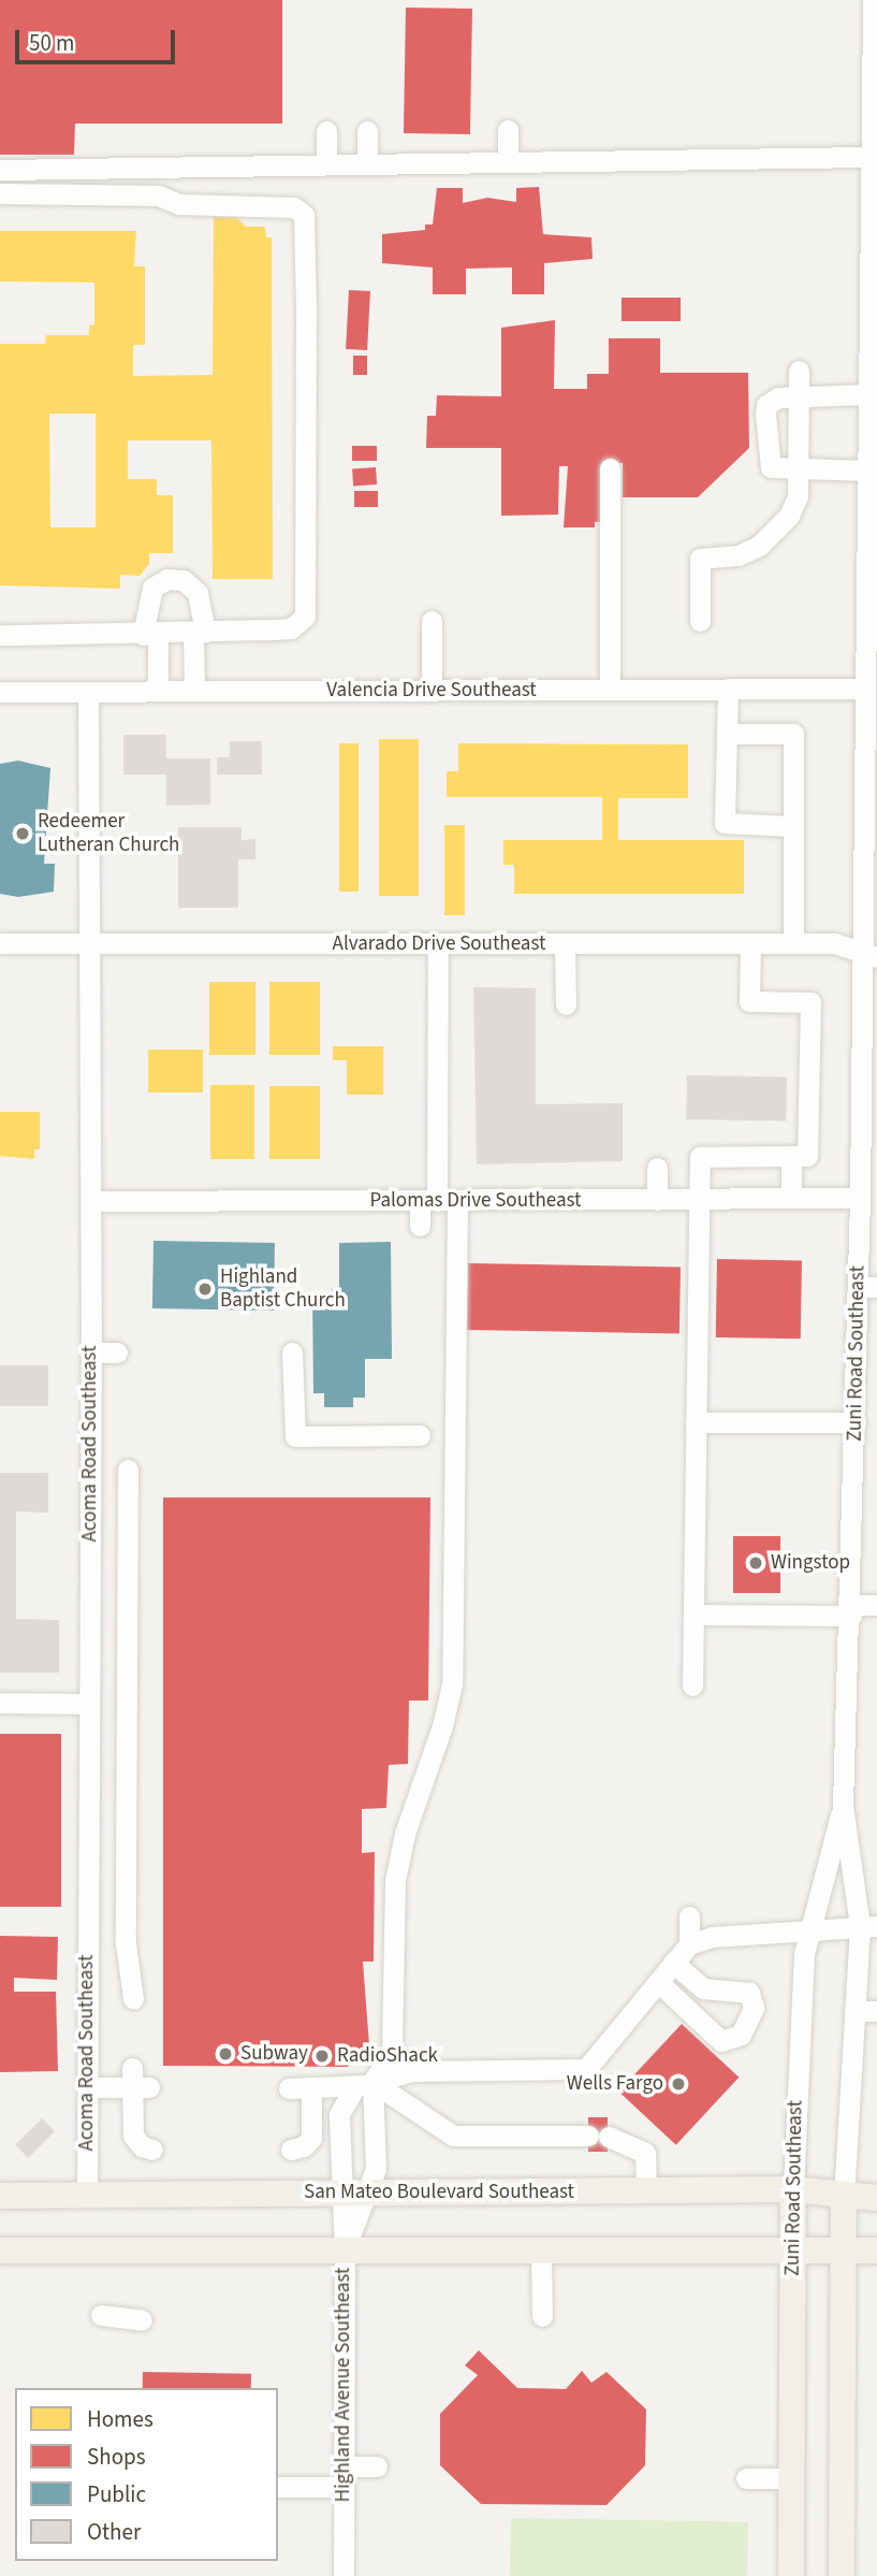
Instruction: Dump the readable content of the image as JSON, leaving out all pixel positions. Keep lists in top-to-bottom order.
{
  "streets": {
    "main road": ["Zuni Road Southeast", "San Mateo Boulevard Southeast"],
    "street": [
      "Valencia Drive Southeast",
      "Alvarado Drive Southeast",
      "Palomas Drive Southeast",
      "Acoma Road Southeast",
      "Highland Avenue Southeast"
    ]
  },
  "crossings": [
    ["Valencia Drive Southeast", "Zuni Road Southeast"],
    ["Valencia Drive Southeast", "Acoma Road Southeast"],
    ["Alvarado Drive Southeast", "Zuni Road Southeast"],
    ["Alvarado Drive Southeast", "Acoma Road Southeast"],
    ["Palomas Drive Southeast", "Zuni Road Southeast"],
    ["Palomas Drive Southeast", "Acoma Road Southeast"],
    ["Palomas Drive Southeast", "Highland Avenue Southeast"],
    ["Zuni Road Southeast", "San Mateo Boulevard Southeast"],
    ["Acoma Road Southeast", "San Mateo Boulevard Southeast"],
    ["San Mateo Boulevard Southeast", "Highland Avenue Southeast"]
  ],
  "places": [
    "Redeemer Lutheran Church",
    "Highland Baptist Church",
    "Wingstop",
    "Subway",
    "RadioShack",
    "Wells Fargo"
  ],
  "legend": [
    "Homes",
    "Shops",
    "Public",
    "Other"
  ],
  "scale_bar": "50 m"
}
